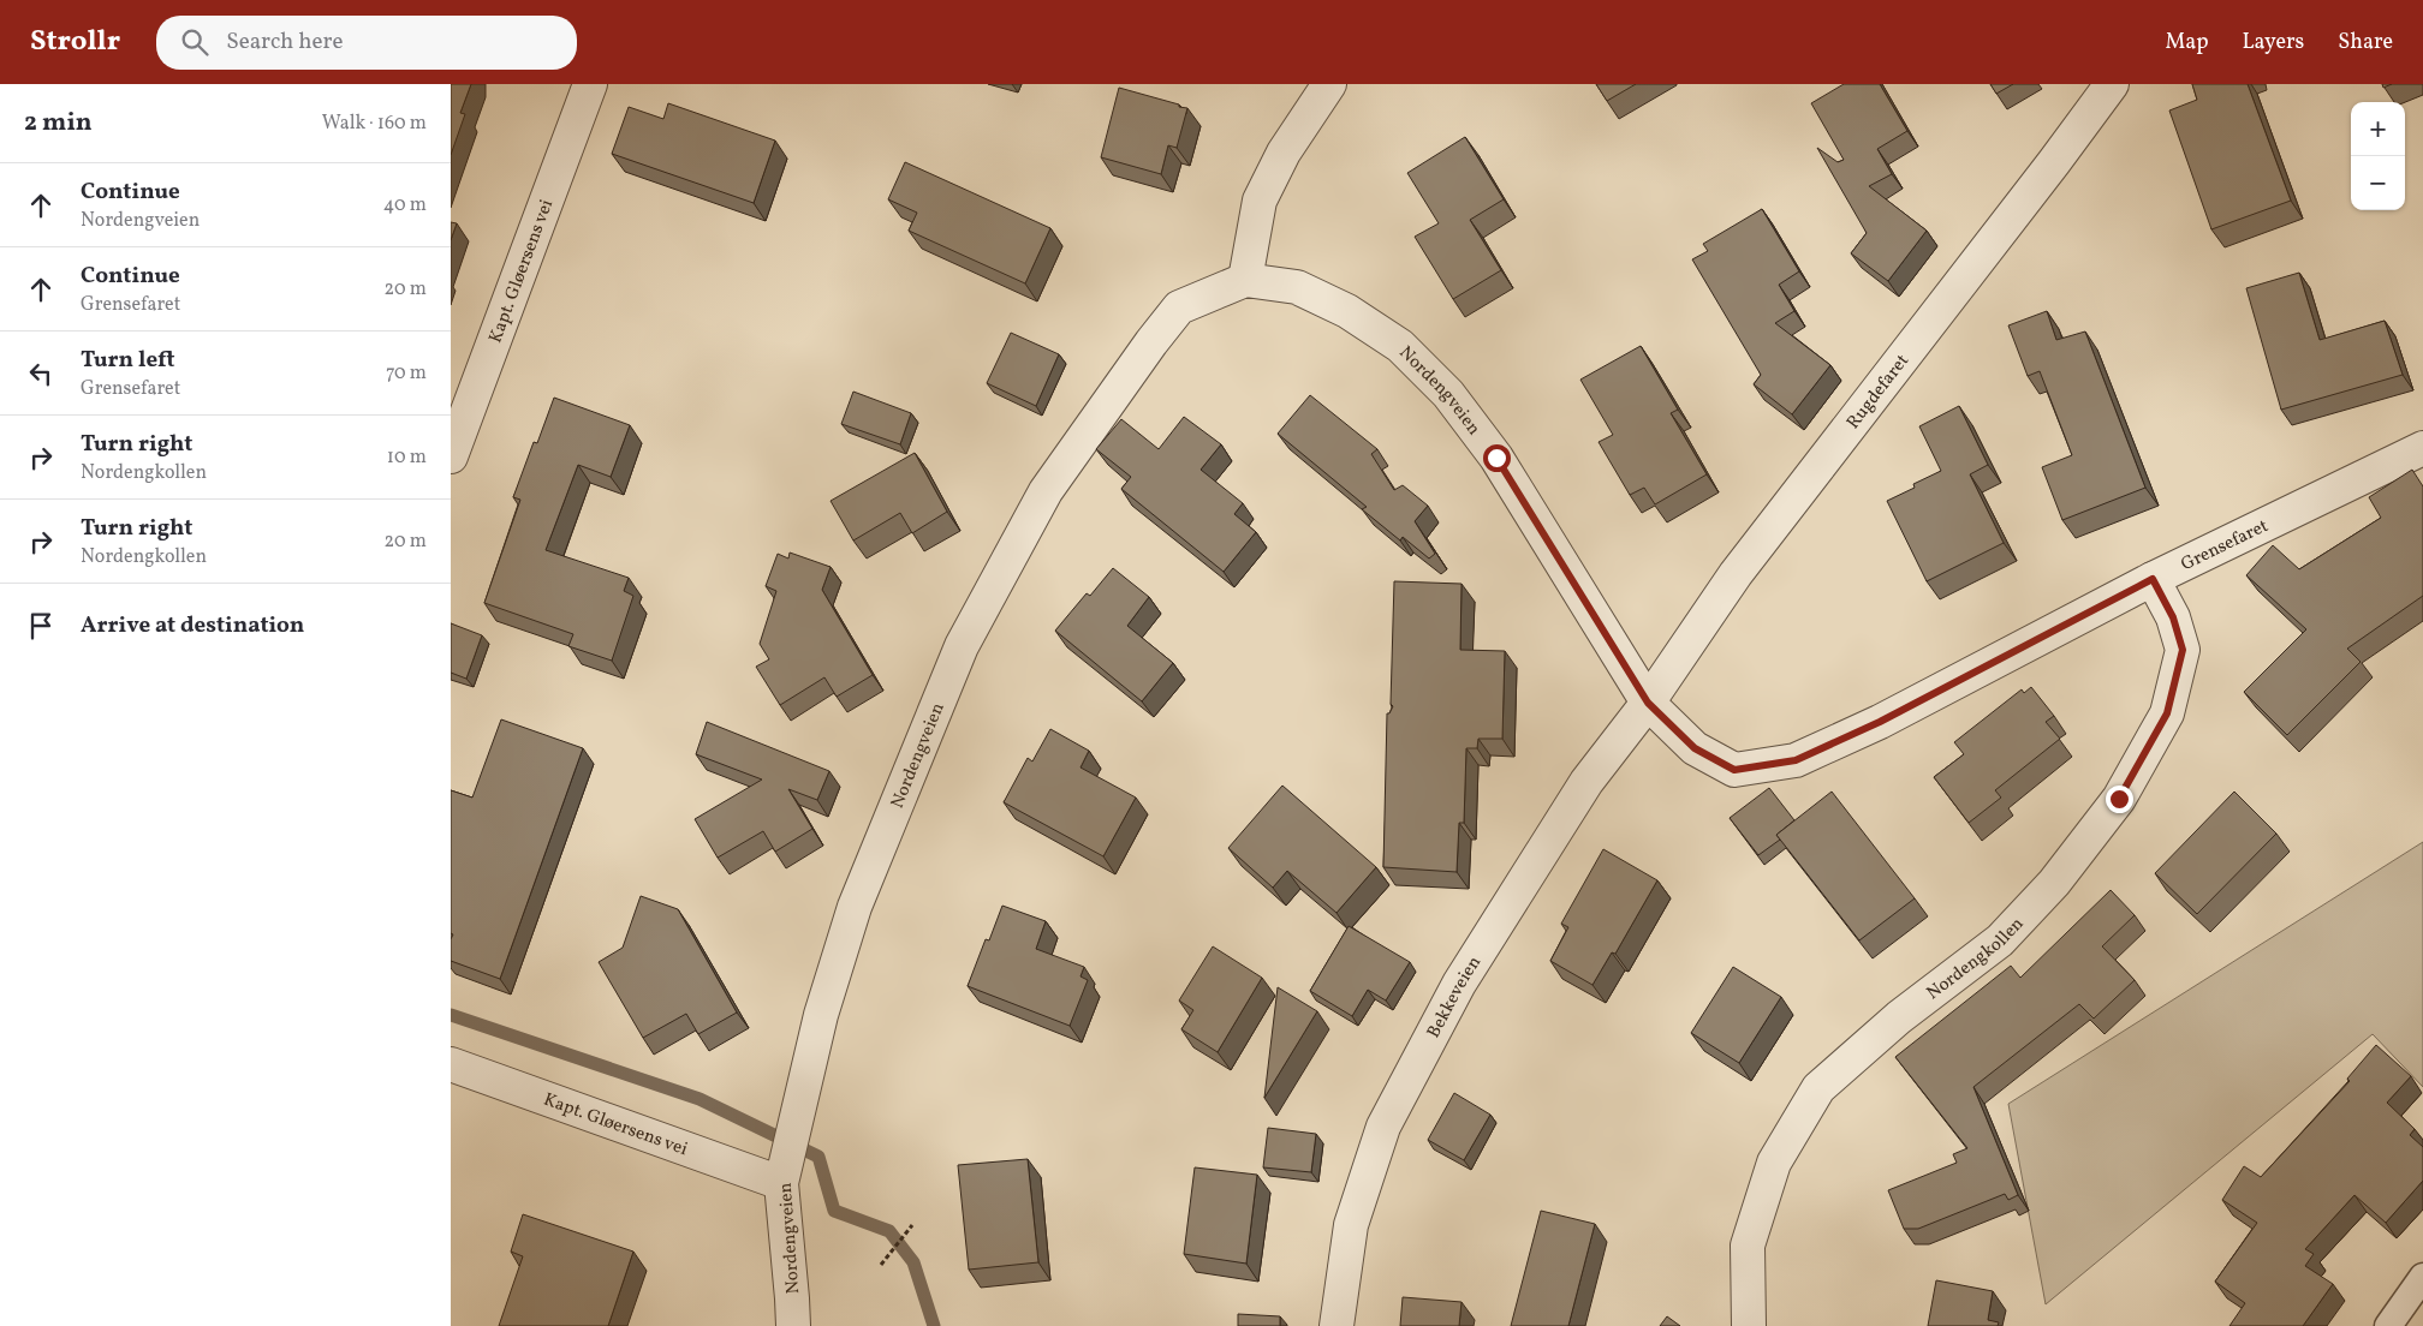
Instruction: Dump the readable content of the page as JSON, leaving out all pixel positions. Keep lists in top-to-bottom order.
{
  "streets": {
    "street": [
      "Kapt. Gløersens vei",
      "Nordengveien",
      "Rugdefaret",
      "Grensefaret",
      "Nordengkollen",
      "Bekkeveien"
    ]
  },
  "crossings": [
    ["Kapt. Gløersens vei", "Nordengveien"],
    ["Nordengveien", "Rugdefaret"],
    ["Nordengveien", "Grensefaret"],
    ["Nordengveien", "Bekkeveien"],
    ["Rugdefaret", "Grensefaret"],
    ["Rugdefaret", "Bekkeveien"],
    ["Grensefaret", "Nordengkollen"],
    ["Grensefaret", "Bekkeveien"]
  ],
  "page": {
    "header": "Strollr",
    "search": "Search here",
    "nav": ["Map", "Layers", "Share"],
    "heading": ["2 min", "Walk · 160 m"],
    "map_buttons": ["+", "−"],
    "list": [
      ["Continue", "Nordengveien", "40 m"],
      ["Continue", "Grensefaret", "20 m"],
      ["Turn left", "Grensefaret", "70 m"],
      ["Turn right", "Nordengkollen", "10 m"],
      ["Turn right", "Nordengkollen", "20 m"],
      "Arrive at destination"
    ]
  }
}
